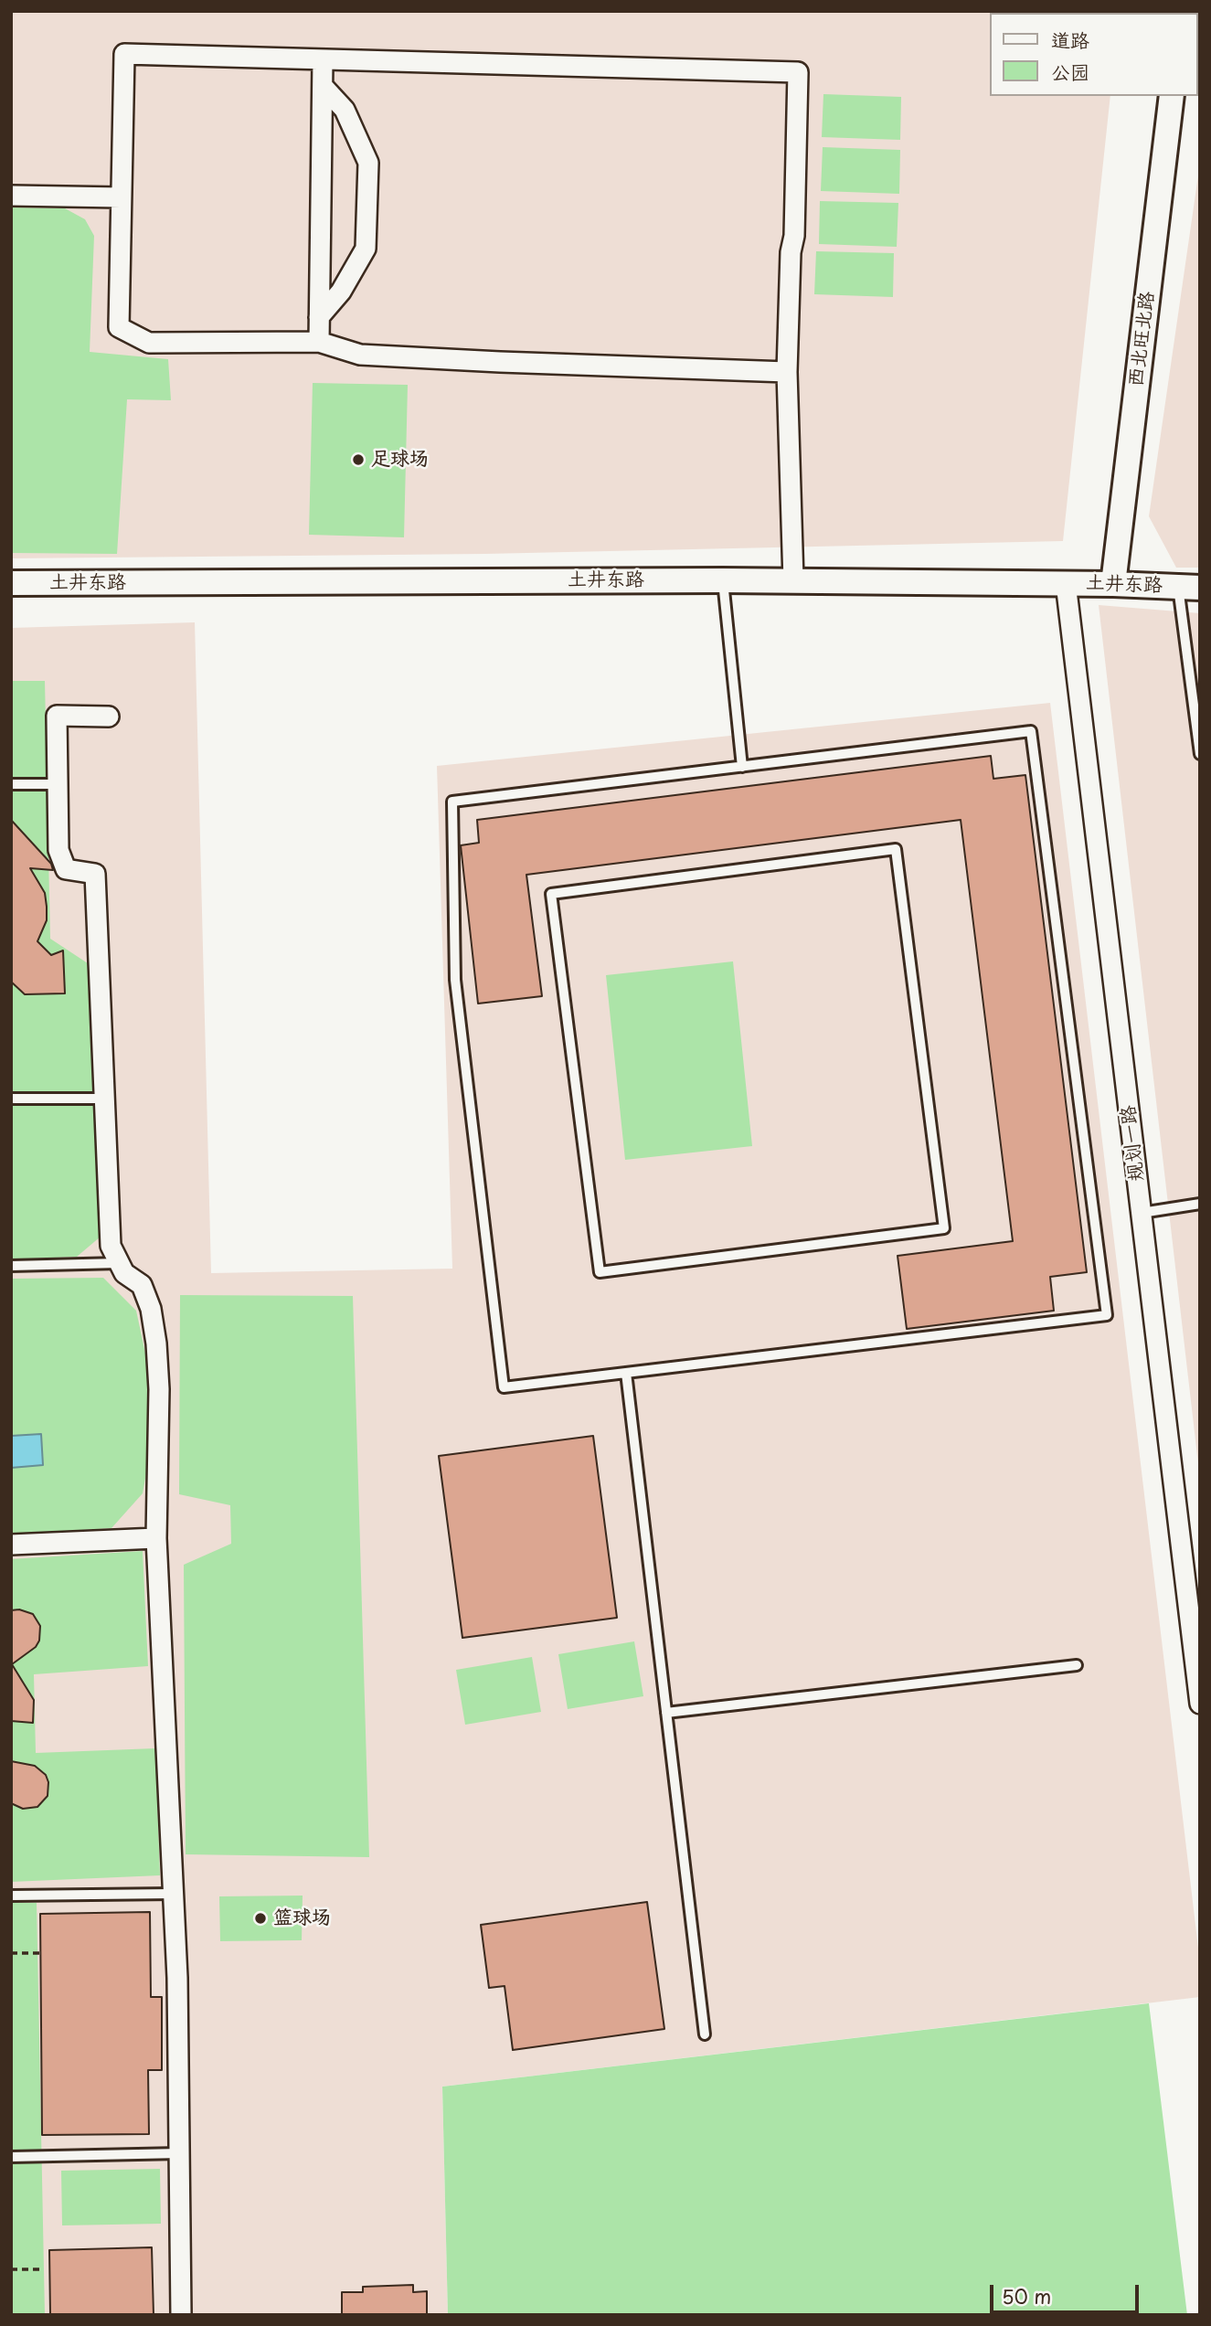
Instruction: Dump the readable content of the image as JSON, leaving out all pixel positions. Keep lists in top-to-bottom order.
{
  "streets": {
    "street": ["西北旺北路", "土井东路", "规划一路"]
  },
  "crossings": [
    ["西北旺北路", "土井东路"],
    ["土井东路", "规划一路"]
  ],
  "places": ["足球场", "篮球场"],
  "legend": ["道路", "公园"],
  "scale_bar": "50 m"
}
